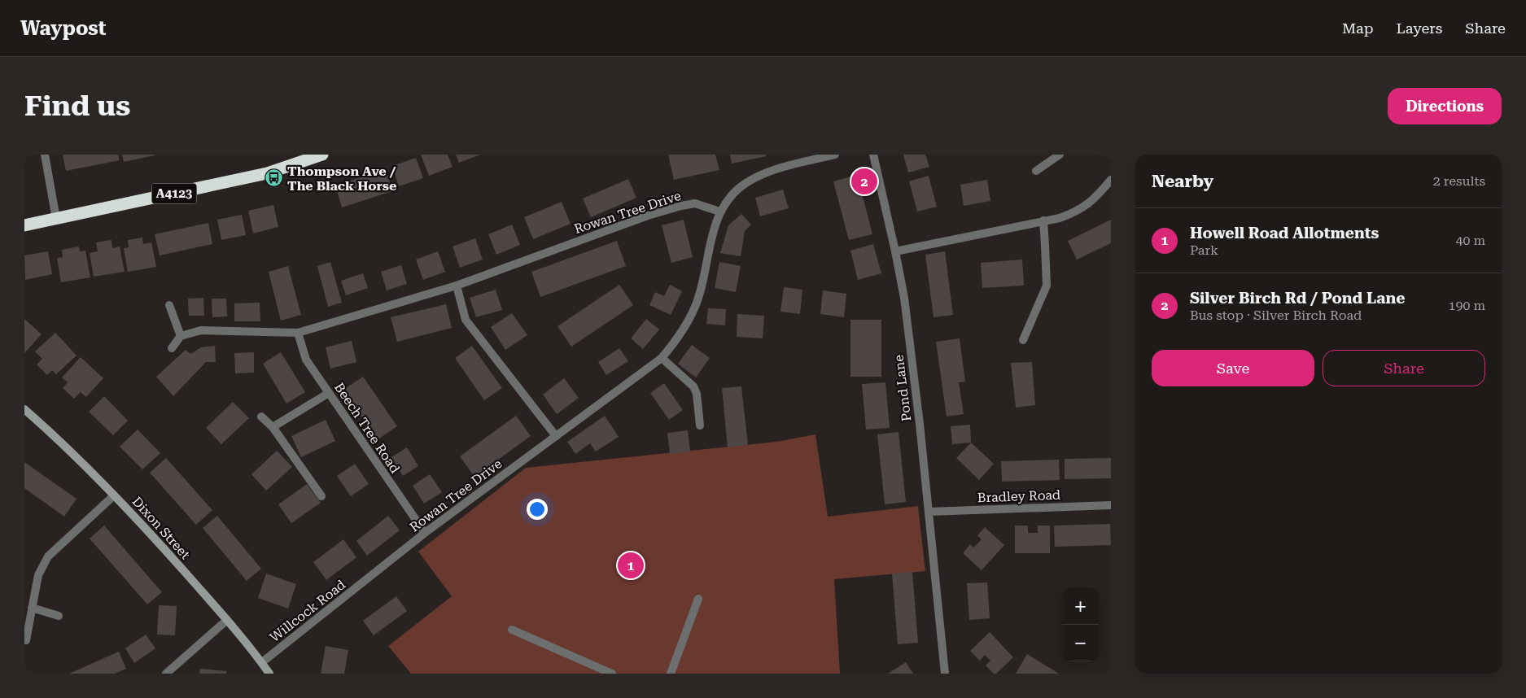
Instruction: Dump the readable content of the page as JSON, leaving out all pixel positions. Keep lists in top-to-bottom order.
{
  "streets": {
    "highway": ["A4123"],
    "street": [
      "Rowan Tree Drive",
      "Pond Lane",
      "Beech Tree Road",
      "Bradley Road",
      "Dixon Street",
      "Willcock Road"
    ]
  },
  "crossings": [
    ["Rowan Tree Drive", "Beech Tree Road"],
    ["Rowan Tree Drive", "Willcock Road"],
    ["Pond Lane", "Bradley Road"],
    ["Dixon Street", "Willcock Road"]
  ],
  "places": {
    "bus stop": ["Thompson Ave / The Black Horse"]
  },
  "page": {
    "header": "Waypost",
    "nav": ["Map", "Layers", "Share"],
    "buttons": [
      "Directions",
      ["Save", "Share"]
    ],
    "title": "Find us",
    "heading": ["Nearby", "2 results"],
    "pins": ["2", "1"],
    "list": [
      {
        "mark": "1",
        "name": "Howell Road Allotments",
        "note": "Park",
        "value": "40 m"
      },
      {
        "mark": "2",
        "name": "Silver Birch Rd / Pond Lane",
        "note": "Bus stop · Silver Birch Road",
        "value": "190 m"
      }
    ],
    "map_buttons": ["+", "−"]
  }
}
